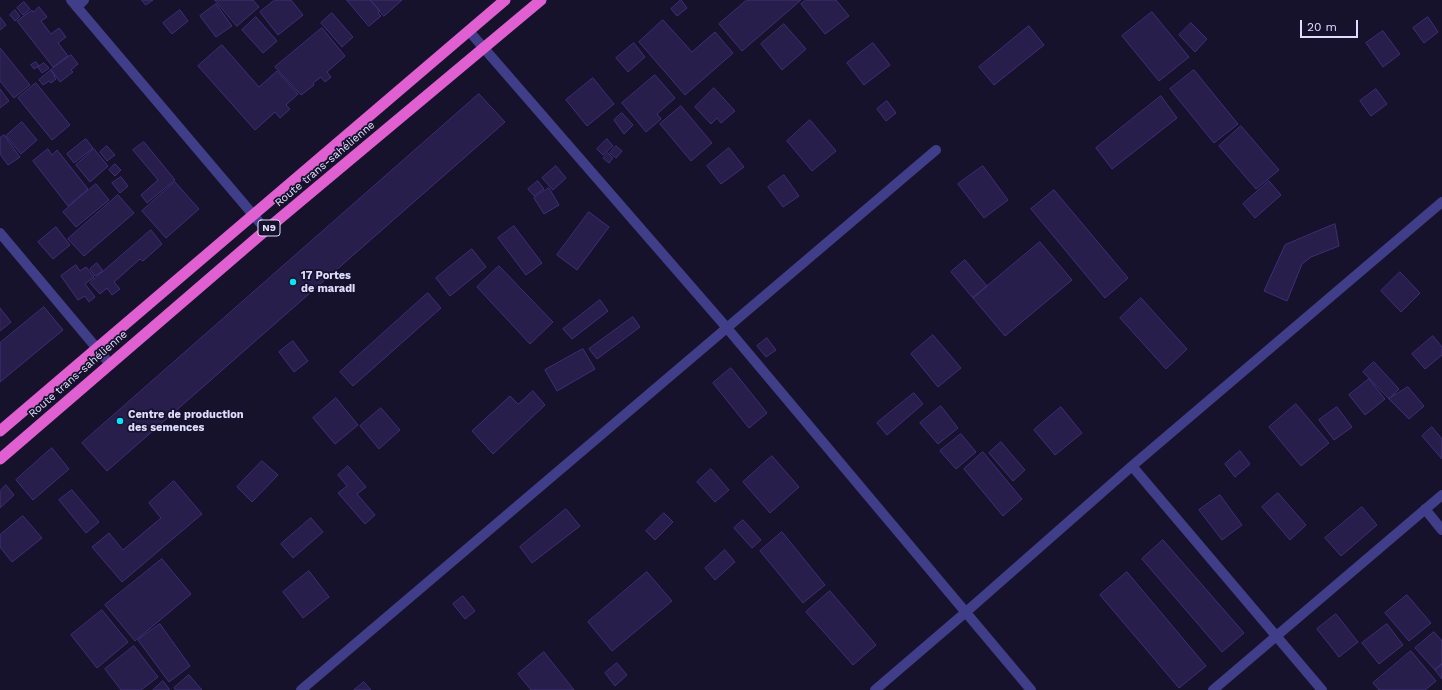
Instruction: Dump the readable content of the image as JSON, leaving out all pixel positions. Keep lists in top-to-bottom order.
{
  "streets": {
    "highway": ["Route trans-sahélienne", "N9"]
  },
  "places": ["17 Portes de maradi", "Centre de production des semences"],
  "scale_bar": "20 m"
}
